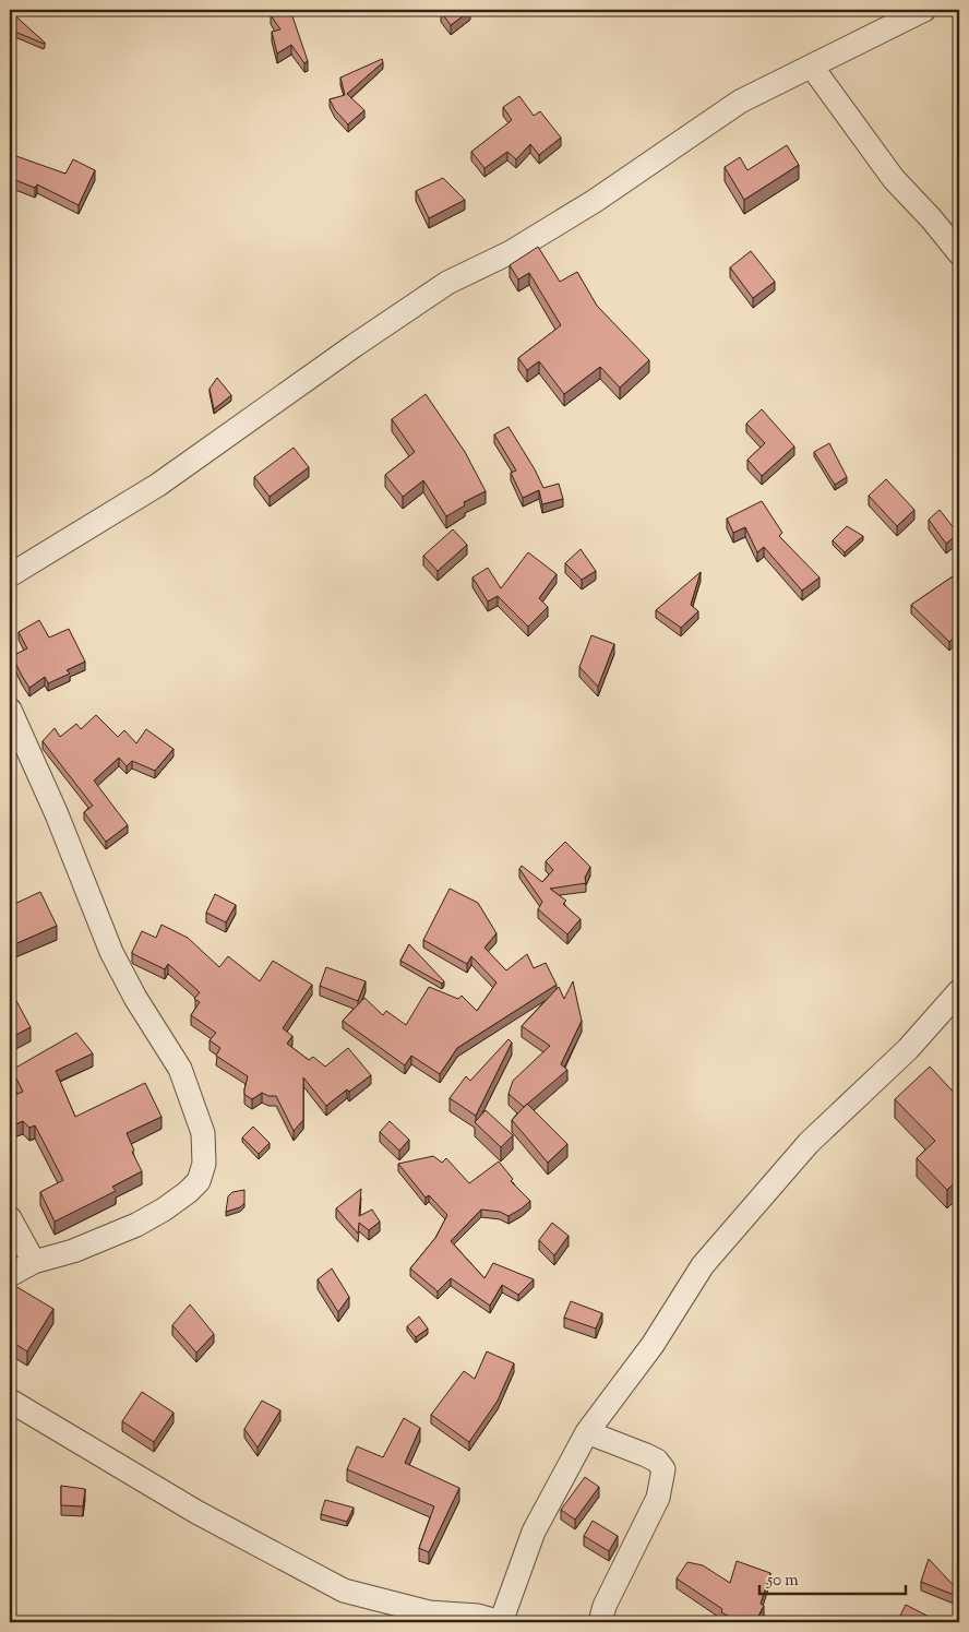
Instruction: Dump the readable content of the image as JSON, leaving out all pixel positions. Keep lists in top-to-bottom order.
{
  "scale_bar": "50 m"
}
